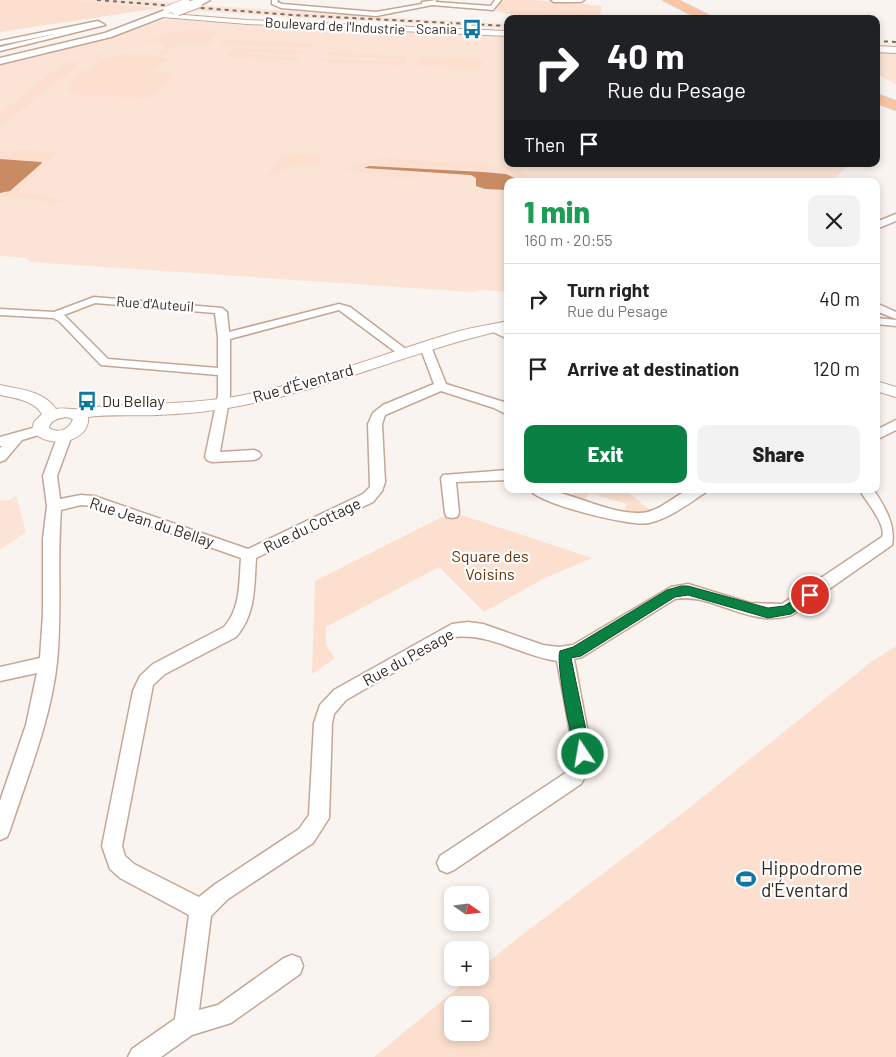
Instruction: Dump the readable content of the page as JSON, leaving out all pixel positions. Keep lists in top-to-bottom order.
{
  "streets": {
    "street": [
      "Boulevard de l'Industrie",
      "Rue d'Auteuil",
      "Rue d'Éventard",
      "Rue Jean du Bellay",
      "Rue du Cottage",
      "Rue du Pesage"
    ]
  },
  "crossings": [
    ["Rue d'Auteuil", "Rue d'Éventard"],
    ["Rue Jean du Bellay", "Rue du Cottage"],
    ["Rue du Cottage", "Rue du Pesage"]
  ],
  "parks": ["Square des Voisins"],
  "places": {
    "bus stop": ["Scania", "Du Bellay"],
    "sports": ["Hippodrome d'Éventard"]
  },
  "north": "right",
  "page": {
    "turn": ["40 m", "Rue du Pesage"],
    "then": "Then",
    "heading": ["1 min", "160 m · 20:55"],
    "list": [
      {
        "name": "Turn right",
        "note": "Rue du Pesage",
        "value": "40 m"
      },
      {
        "name": "Arrive at destination",
        "value": "120 m"
      }
    ],
    "buttons": ["Exit", "Share"],
    "map_buttons": ["+", "−"]
  }
}
